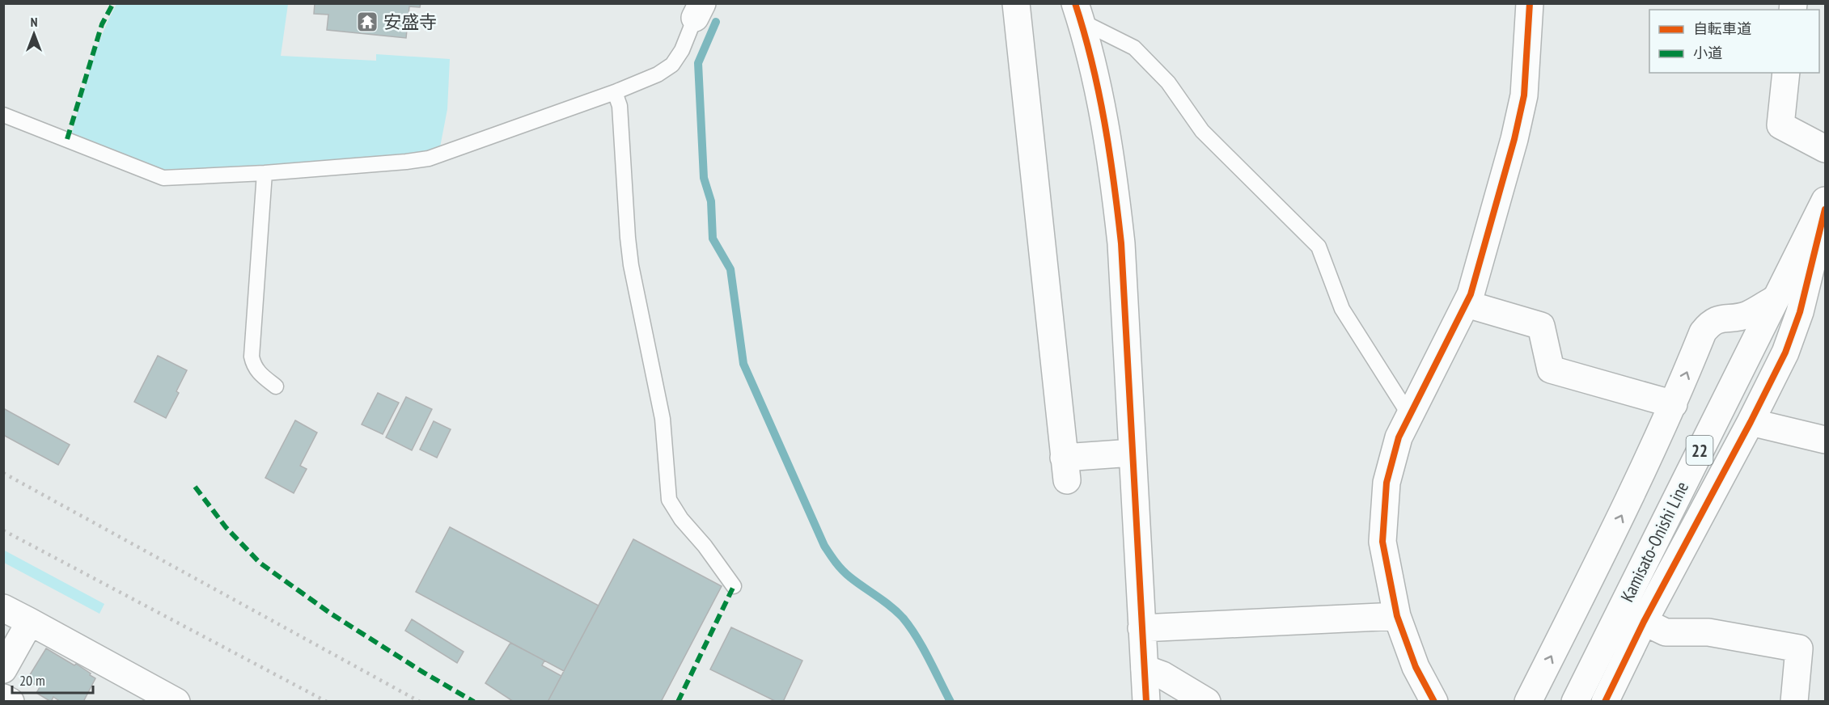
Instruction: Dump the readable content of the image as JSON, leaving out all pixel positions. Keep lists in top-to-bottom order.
{
  "streets": {
    "street": ["22", "Kamisato-Onishi Line"]
  },
  "places": {
    "temple": ["安盛寺"]
  },
  "legend": ["自転車道", "小道"],
  "scale_bar": "20 m",
  "north": "top"
}
